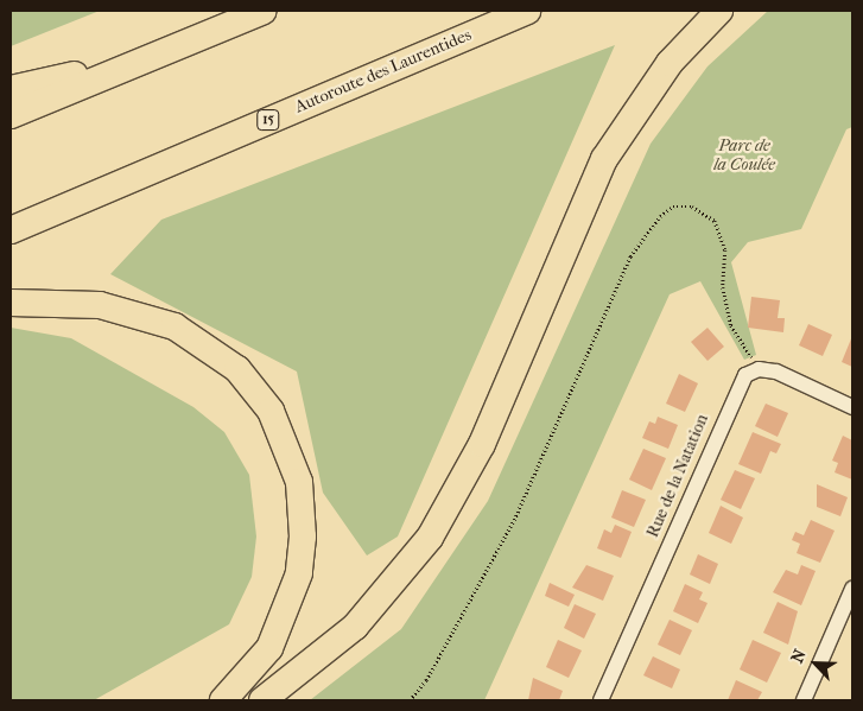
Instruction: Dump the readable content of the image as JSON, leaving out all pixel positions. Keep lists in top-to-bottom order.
{
  "streets": {
    "highway": ["Autoroute des Laurentides", "15"],
    "street": ["Rue de la Natation"]
  },
  "parks": ["Parc de la Coulée"],
  "north": "top left"
}
